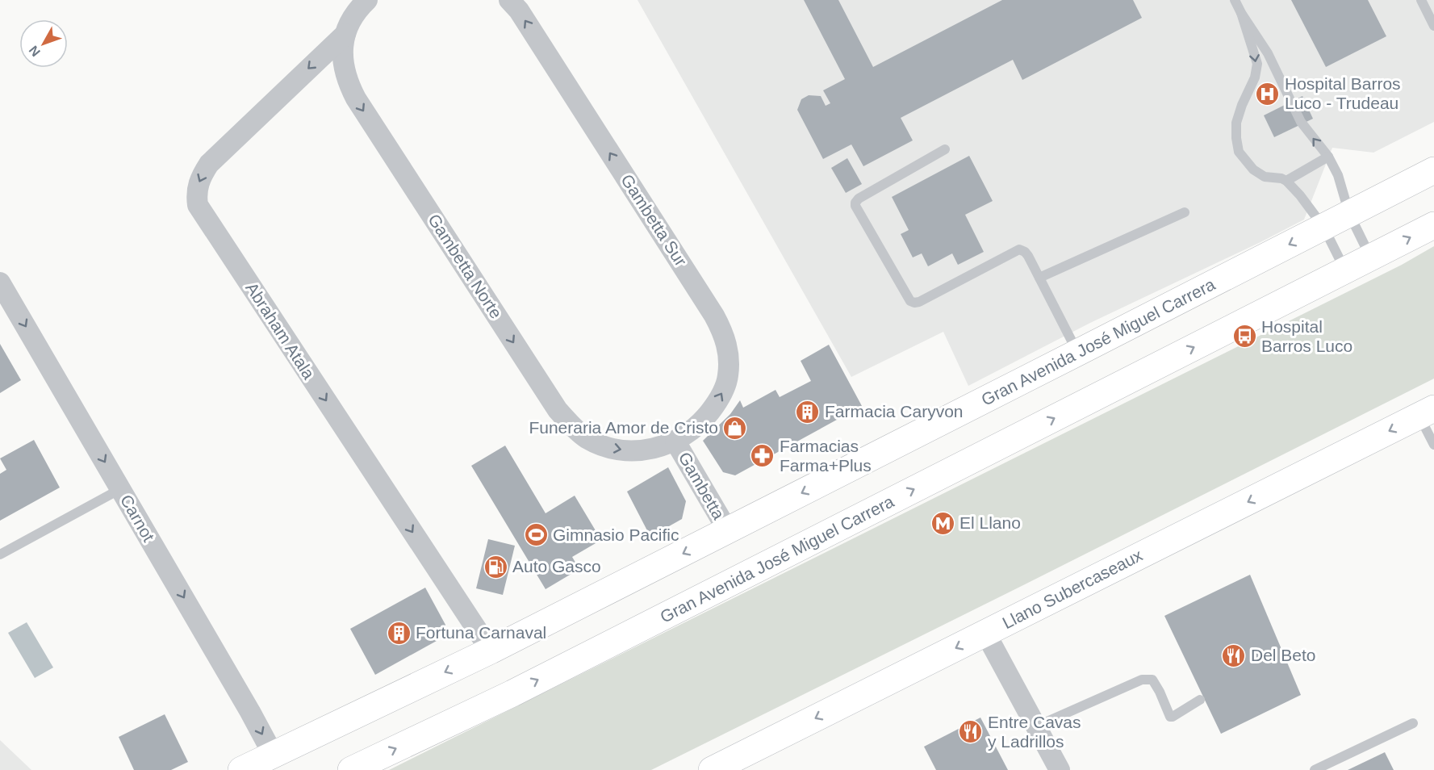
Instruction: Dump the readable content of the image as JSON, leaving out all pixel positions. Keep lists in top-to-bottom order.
{
  "streets": {
    "main road": ["Gran Avenida José Miguel Carrera", "Llano Subercaseaux"],
    "street": [
      "Gambetta Sur",
      "Gambetta Norte",
      "Abraham Atala",
      "Gambetta",
      "Carnot"
    ]
  },
  "crossings": [
    ["Gambetta Sur", "Gambetta Norte"],
    ["Gambetta Sur", "Gambetta"],
    ["Gambetta Norte", "Abraham Atala"],
    ["Gambetta Norte", "Gambetta"],
    ["Abraham Atala", "Gran Avenida José Miguel Carrera"],
    ["Gran Avenida José Miguel Carrera", "Gambetta"],
    ["Gran Avenida José Miguel Carrera", "Carnot"]
  ],
  "one_way": [
    "Gambetta Sur",
    "Gambetta Norte",
    "Abraham Atala",
    "Carnot",
    "Llano Subercaseaux"
  ],
  "places": {
    "hospital": ["Hospital Barros Luco - Trudeau"],
    "bus stop": ["Hospital Barros Luco"],
    "building": ["Farmacia Caryvon", "Fortuna Carnaval"],
    "shop": ["Funeraria Amor de Cristo"],
    "pharmacy": ["Farmacias Farma+Plus"],
    "metro station": ["El Llano"],
    "sports": ["Gimnasio Pacific"],
    "fuel station": ["Auto Gasco"],
    "restaurant": ["Del Beto", "Entre Cavas y Ladrillos"]
  },
  "north": "bottom left"
}
